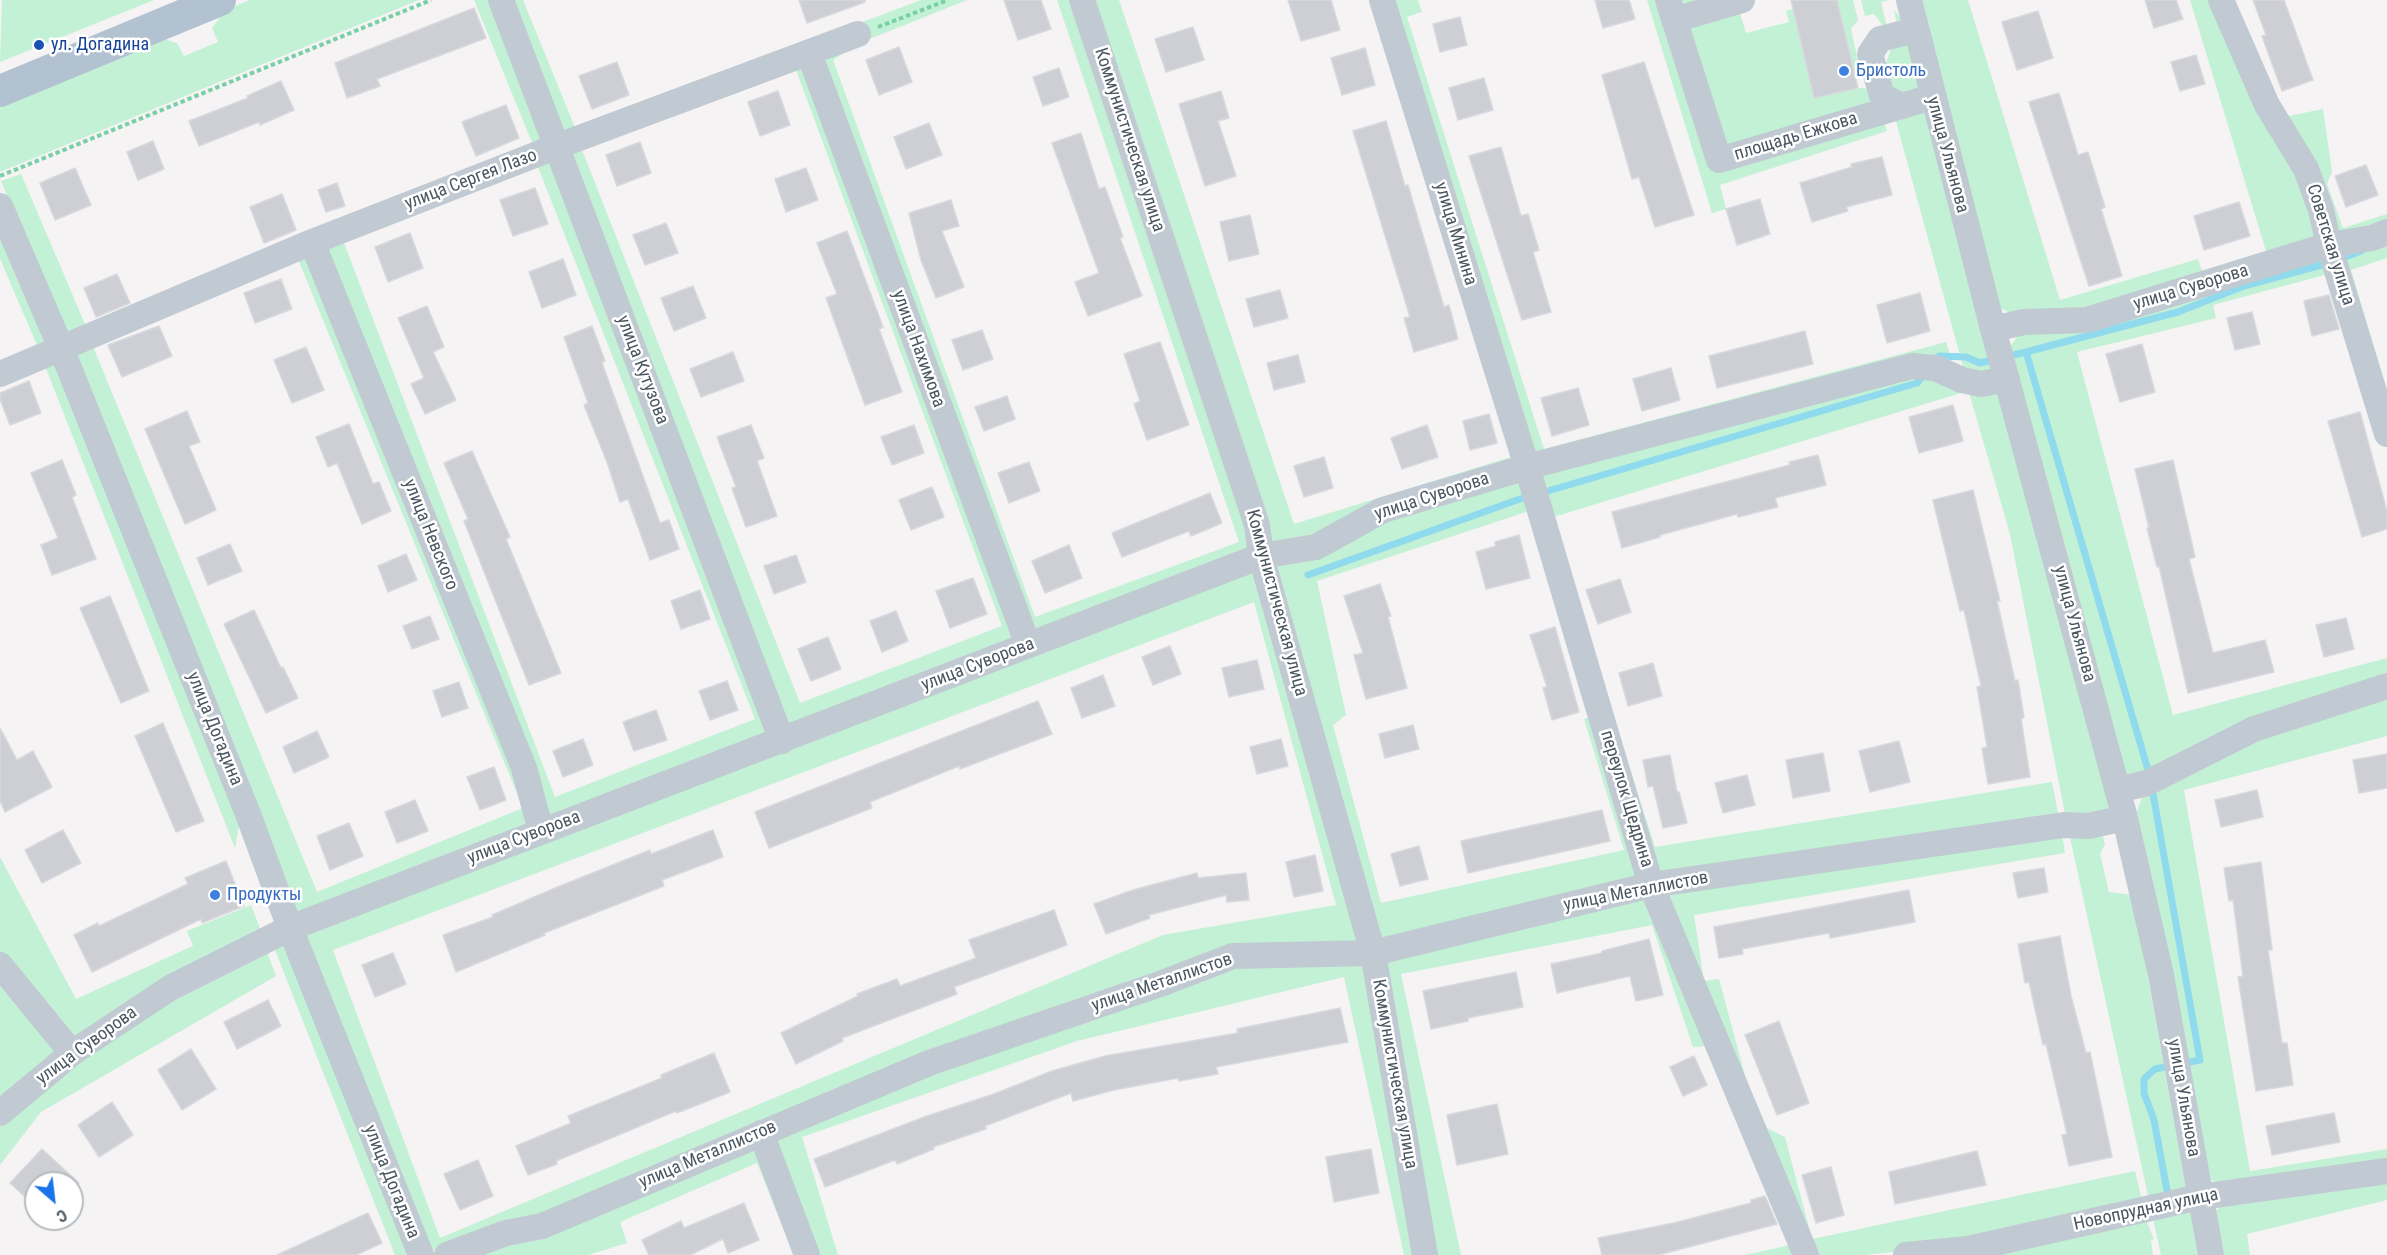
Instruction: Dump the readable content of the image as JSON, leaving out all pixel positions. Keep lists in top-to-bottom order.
{
  "streets": {
    "street": [
      "площадь Ежкова",
      "Коммунистическая улица",
      "улица Ульянова",
      "улица Сергея Лазо",
      "улица Минина",
      "Советская улица",
      "улица Суворова",
      "улица Нахимова",
      "улица Кутузова",
      "улица Невского",
      "улица Догадина",
      "переулок Щедрина",
      "улица Металлистов",
      "Новопрудная улица"
    ]
  },
  "crossings": [
    ["площадь Ежкова", "улица Ульянова"],
    ["Коммунистическая улица", "улица Суворова"],
    ["Коммунистическая улица", "улица Металлистов"],
    ["улица Ульянова", "улица Суворова"],
    ["улица Ульянова", "улица Металлистов"],
    ["улица Ульянова", "Новопрудная улица"],
    ["улица Сергея Лазо", "улица Нахимова"],
    ["улица Сергея Лазо", "улица Кутузова"],
    ["улица Сергея Лазо", "улица Невского"],
    ["улица Сергея Лазо", "улица Догадина"],
    ["улица Минина", "улица Суворова"],
    ["улица Минина", "переулок Щедрина"],
    ["Советская улица", "улица Суворова"],
    ["улица Суворова", "улица Нахимова"],
    ["улица Суворова", "улица Кутузова"],
    ["улица Суворова", "улица Невского"],
    ["улица Суворова", "улица Догадина"],
    ["улица Суворова", "переулок Щедрина"],
    ["переулок Щедрина", "улица Металлистов"]
  ],
  "places": ["ул. Догадина", "Бристоль", "Продукты"],
  "north": "bottom right"
}
